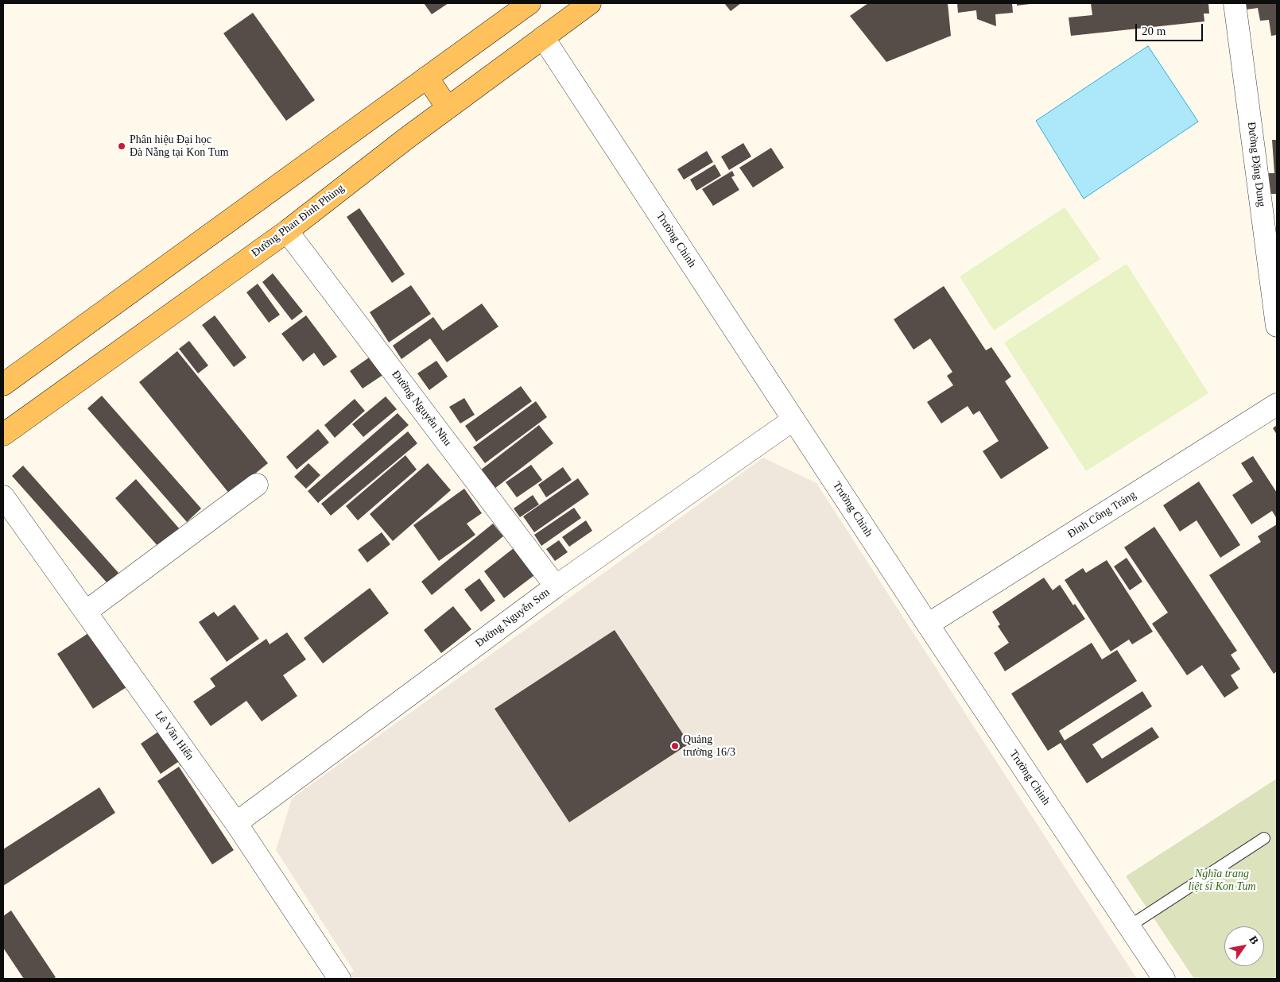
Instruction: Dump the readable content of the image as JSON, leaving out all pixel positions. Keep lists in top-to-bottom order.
{
  "streets": {
    "main road": ["Đường Phan Đình Phùng"],
    "street": [
      "Đường Đặng Dung",
      "Trường Chinh",
      "Đường Nguyễn Nhu",
      "Đinh Công Tráng",
      "Đường Nguyễn Sơn",
      "Lê Văn Hiến"
    ]
  },
  "crossings": [
    ["Đường Phan Đình Phùng", "Trường Chinh"],
    ["Đường Phan Đình Phùng", "Đường Nguyễn Nhu"],
    ["Trường Chinh", "Đinh Công Tráng"],
    ["Trường Chinh", "Đường Nguyễn Sơn"],
    ["Đường Nguyễn Nhu", "Đường Nguyễn Sơn"],
    ["Đường Nguyễn Sơn", "Lê Văn Hiến"]
  ],
  "parks": ["Nghĩa trang liệt sĩ Kon Tum"],
  "places": ["Phân hiệu Đại học Đà Nẵng tại Kon Tum", "Quảng trường 16/3"],
  "scale_bar": "20 m",
  "north": "top right"
}
